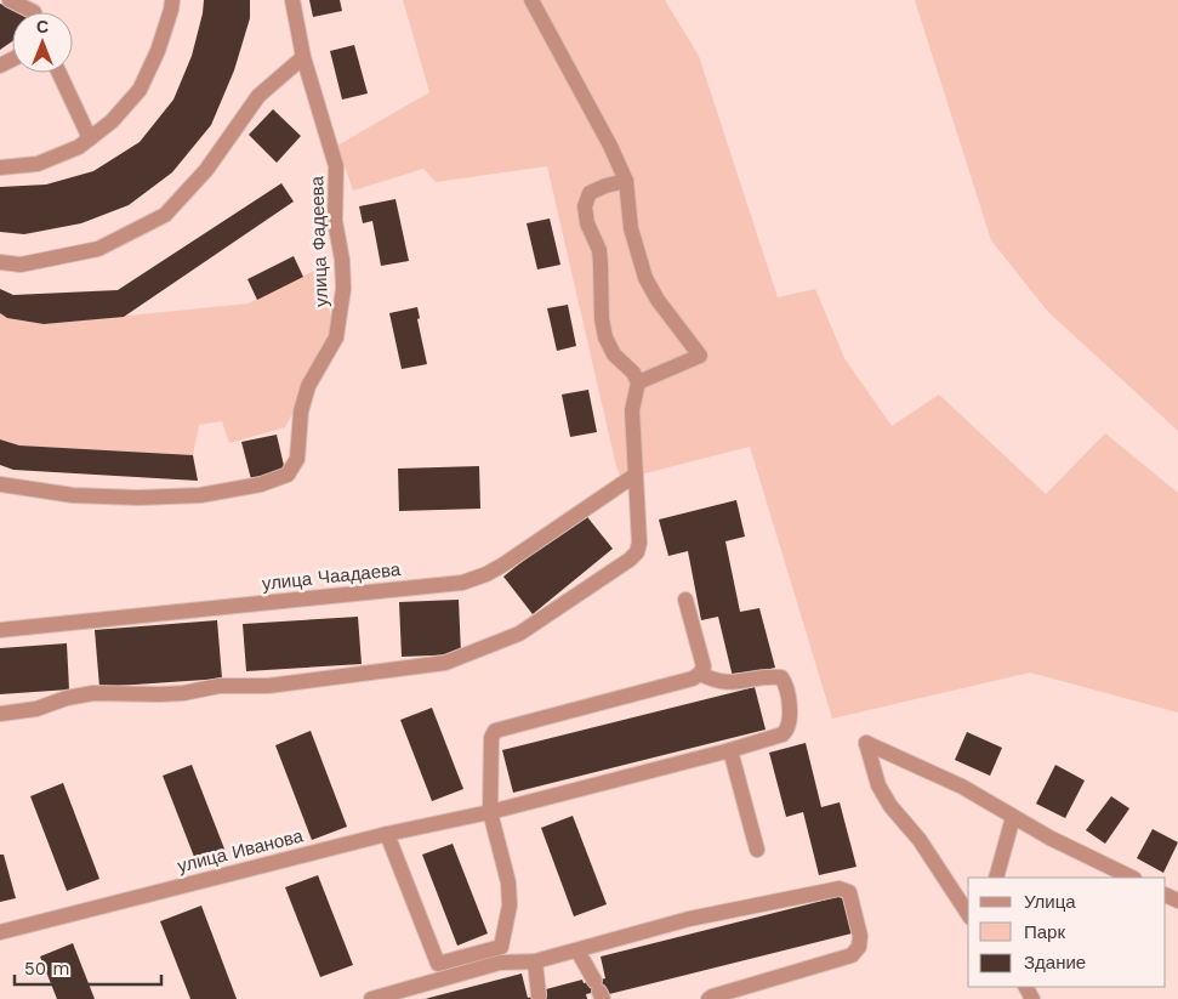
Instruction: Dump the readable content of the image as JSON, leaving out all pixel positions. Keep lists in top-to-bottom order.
{
  "streets": {
    "street": ["улица Фадеева", "улица Чаадаева", "улица Иванова"]
  },
  "legend": ["Улица", "Парк", "Здание"],
  "scale_bar": "50 m",
  "north": "top"
}
